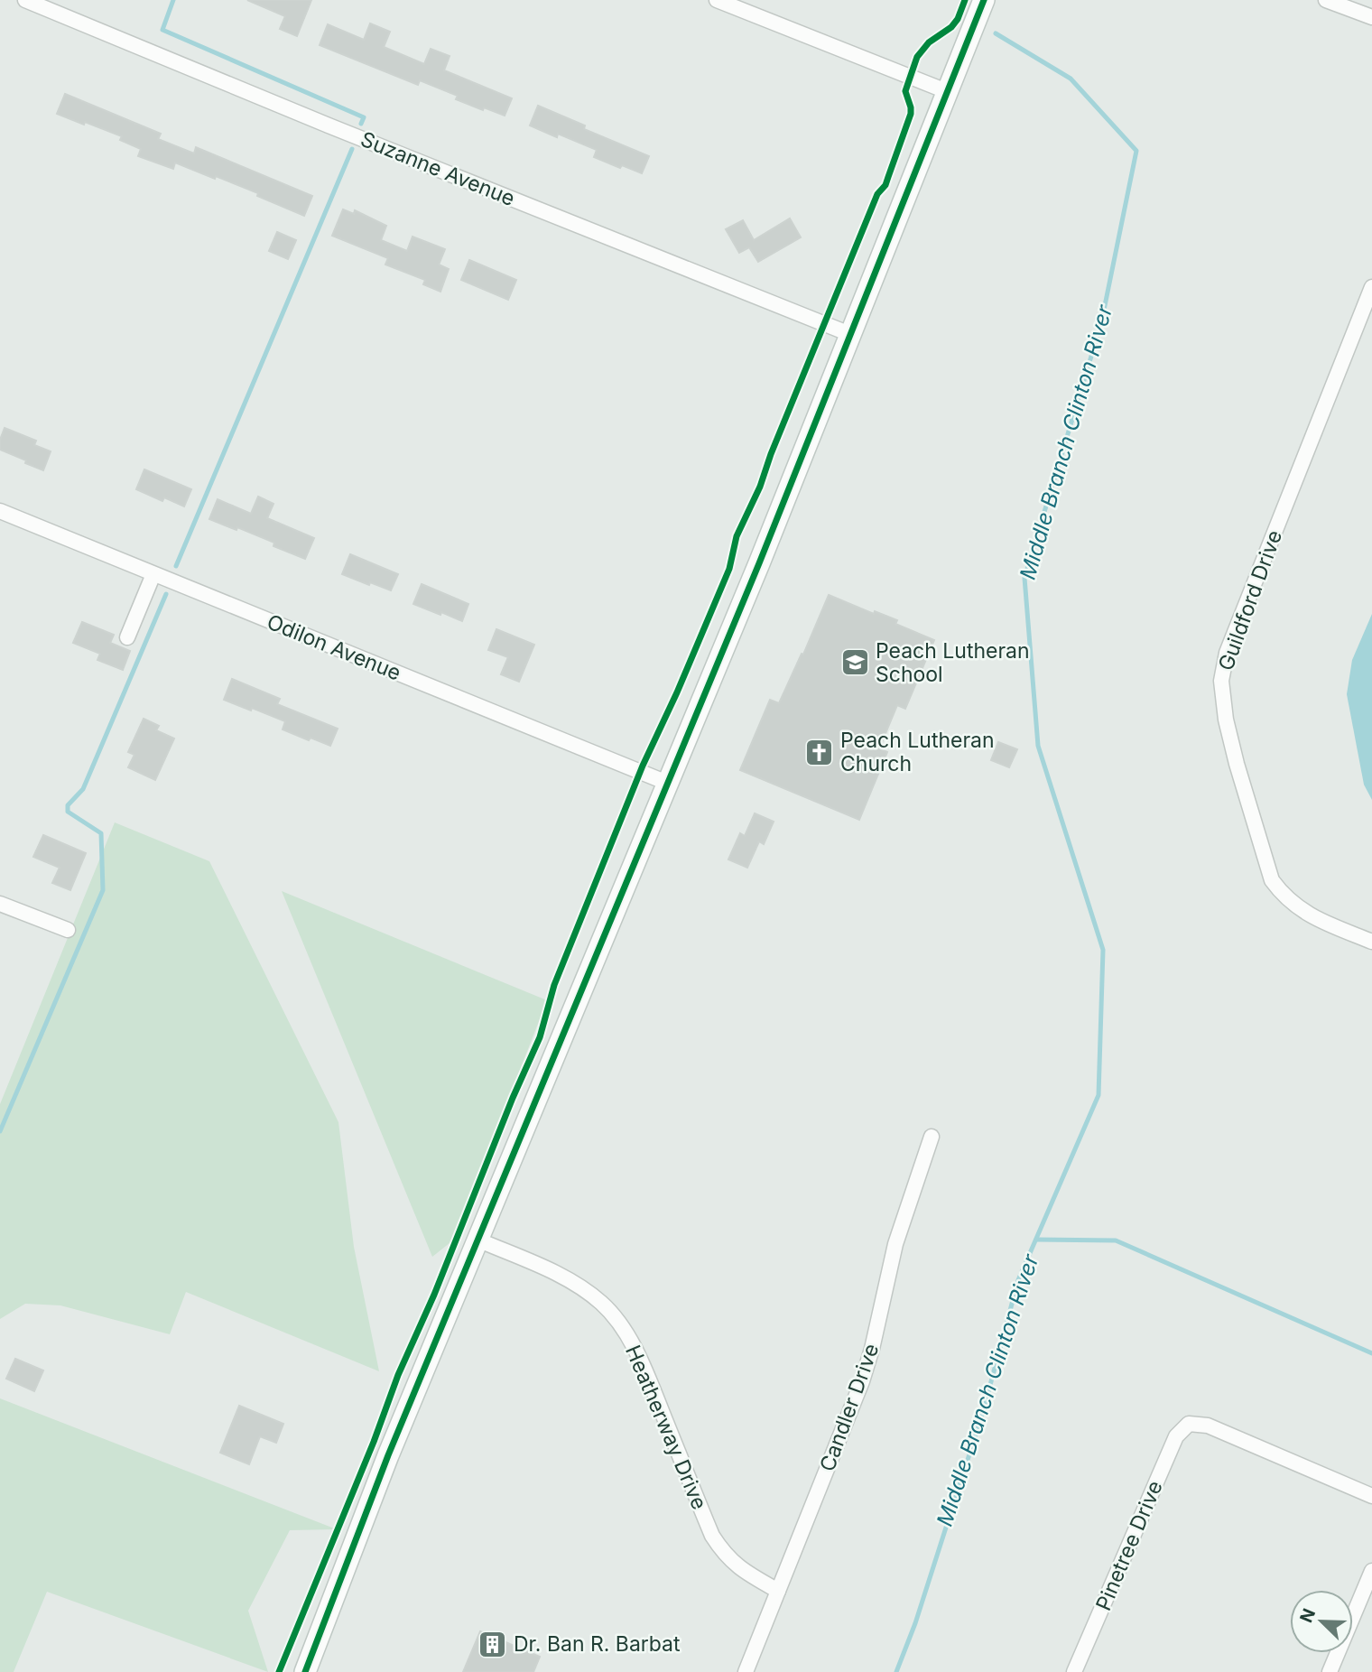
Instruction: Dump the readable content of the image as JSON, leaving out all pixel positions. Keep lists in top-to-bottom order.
{
  "streets": {
    "street": [
      "Suzanne Avenue",
      "Guildford Drive",
      "Odilon Avenue",
      "Candler Drive",
      "Heatherway Drive",
      "Pinetree Drive"
    ]
  },
  "crossings": [
    ["Candler Drive", "Heatherway Drive"]
  ],
  "water": ["Middle Branch Clinton River"],
  "places": {
    "school or university": ["Peach Lutheran School"],
    "church": ["Peach Lutheran Church"],
    "building": ["Dr. Ban R. Barbat"]
  },
  "north": "top left"
}
